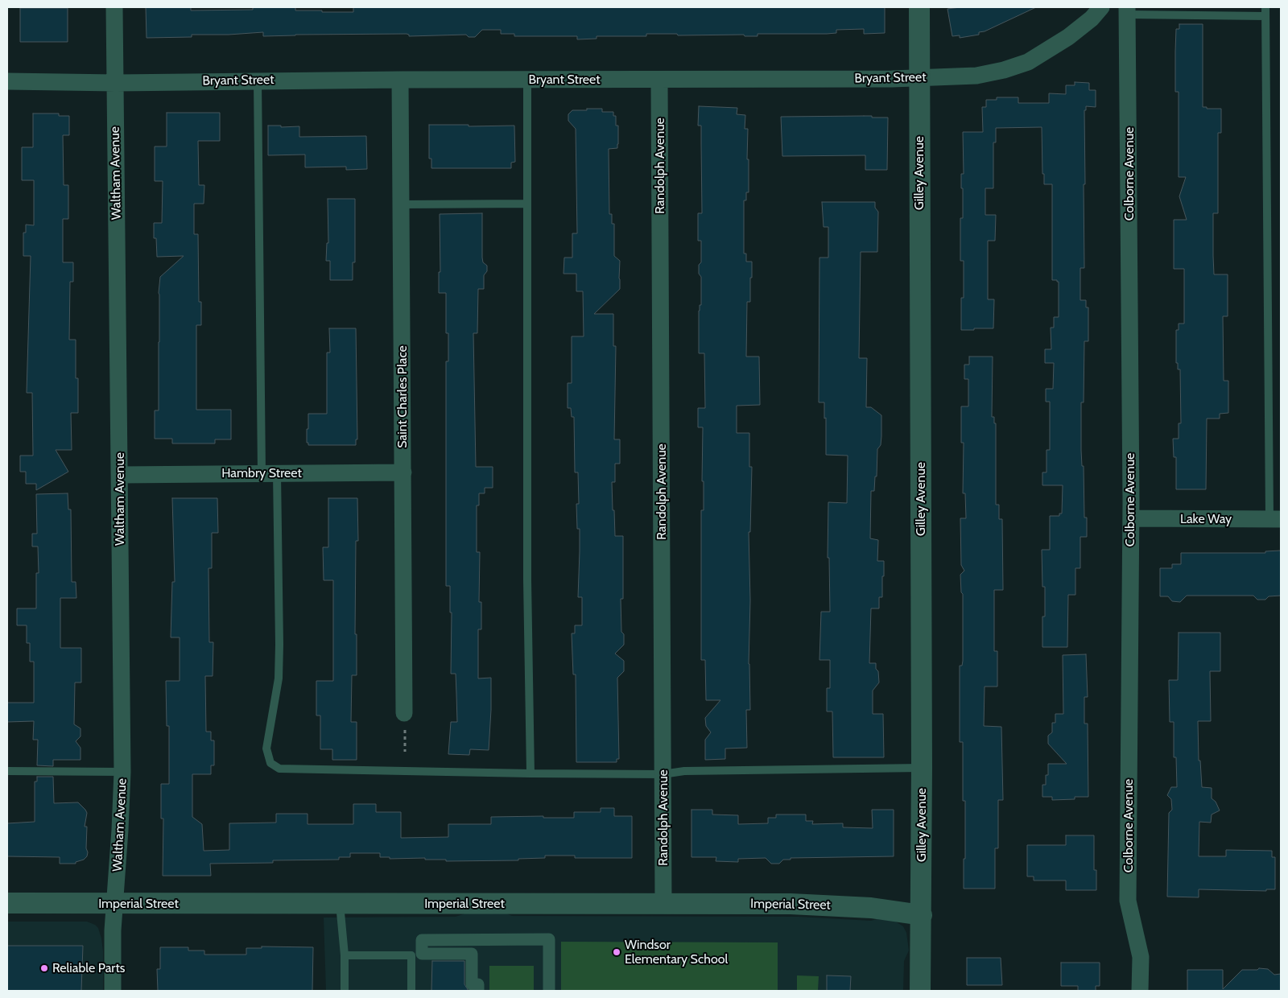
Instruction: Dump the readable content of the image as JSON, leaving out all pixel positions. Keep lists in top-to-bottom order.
{
  "streets": {
    "street": [
      "Bryant Street",
      "Randolph Avenue",
      "Waltham Avenue",
      "Gilley Avenue",
      "Colborne Avenue",
      "Saint Charles Place",
      "Hambry Street",
      "Lake Way",
      "Imperial Street"
    ]
  },
  "crossings": [
    ["Bryant Street", "Randolph Avenue"],
    ["Bryant Street", "Waltham Avenue"],
    ["Bryant Street", "Gilley Avenue"],
    ["Bryant Street", "Saint Charles Place"],
    ["Randolph Avenue", "Imperial Street"],
    ["Waltham Avenue", "Hambry Street"],
    ["Waltham Avenue", "Imperial Street"],
    ["Gilley Avenue", "Imperial Street"],
    ["Colborne Avenue", "Lake Way"],
    ["Saint Charles Place", "Hambry Street"]
  ],
  "places": ["Windsor Elementary School", "Reliable Parts"]
}
